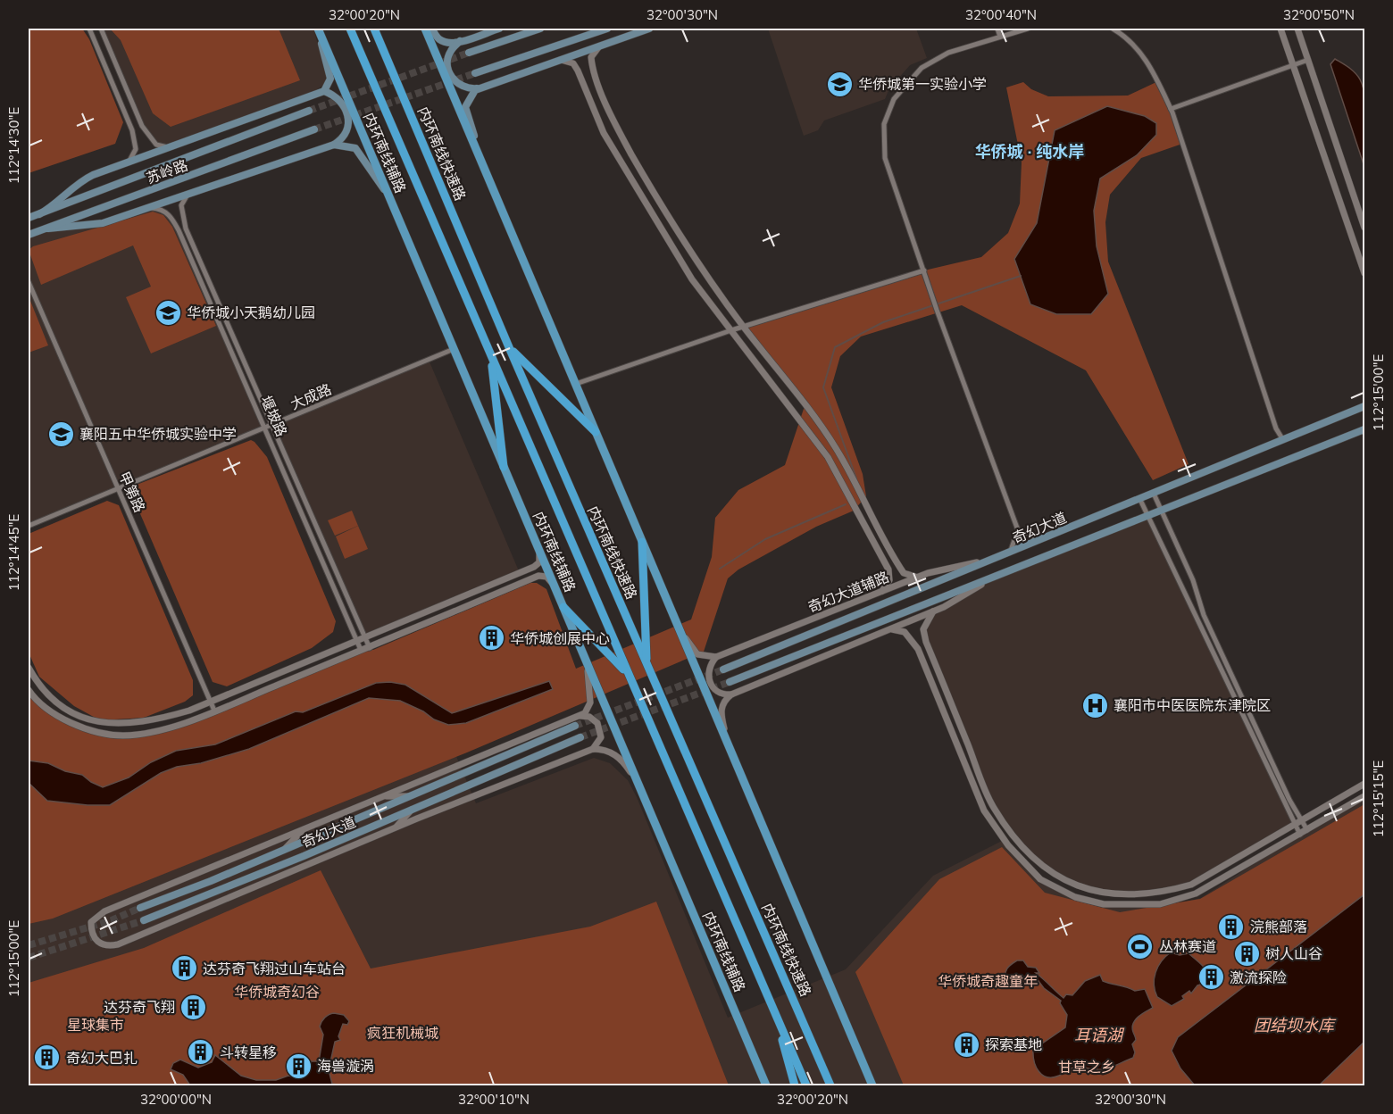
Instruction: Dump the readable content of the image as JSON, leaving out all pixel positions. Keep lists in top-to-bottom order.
{
  "streets": {
    "highway": ["内环南线快速路"],
    "main road": ["内环南线辅路", "苏岭路", "奇幻大道"],
    "street": [
      "大成路",
      "堰坡路",
      "甲第路",
      "奇幻大道辅路"
    ]
  },
  "crossings": [
    ["内环南线辅路", "大成路"],
    ["大成路", "堰坡路"],
    ["大成路", "甲第路"],
    ["奇幻大道", "奇幻大道辅路"]
  ],
  "districts": ["华侨城 · 纯水岸"],
  "water": ["团结坝水库", "耳语湖"],
  "parks": [
    "华侨城奇趣童年",
    "华侨城奇幻谷",
    "星球集市",
    "疯狂机械城",
    "甘草之乡"
  ],
  "places": {
    "school or university": ["华侨城第一实验小学", "华侨城小天鹅幼儿园", "襄阳五中华侨城实验中学"],
    "building": [
      "华侨城创展中心",
      "浣熊部落",
      "树人山谷",
      "达芬奇飞翔过山车站台",
      "激流探险",
      "达芬奇飞翔",
      "探索基地",
      "斗转星移",
      "奇幻大巴扎",
      "海兽漩涡"
    ],
    "hospital": ["襄阳市中医医院东津院区"],
    "sports": ["丛林赛道"]
  },
  "coordinates": [
    "32°00'20\"N",
    "32°00'30\"N",
    "32°00'40\"N",
    "32°00'50\"N",
    "112°14'30\"E",
    "112°15'00\"E",
    "112°14'45\"E",
    "112°15'15\"E",
    "32°00'00\"N",
    "32°00'10\"N"
  ]
}
